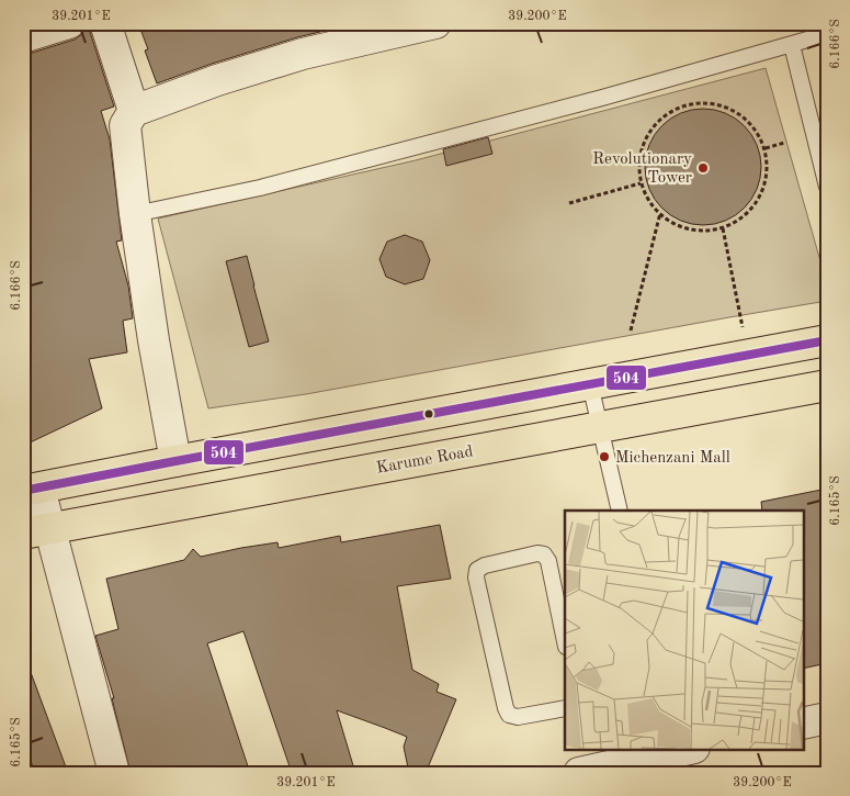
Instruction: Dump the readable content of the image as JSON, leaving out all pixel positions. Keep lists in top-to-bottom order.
{
  "streets": {
    "main road": ["Karume Road"]
  },
  "places": ["Revolutionary Tower", "Michenzani Mall"],
  "lines": ["transit line 504"],
  "coordinates": [
    "39.201°E",
    "39.200°E",
    "6.166°S",
    "6.165°S"
  ]
}
